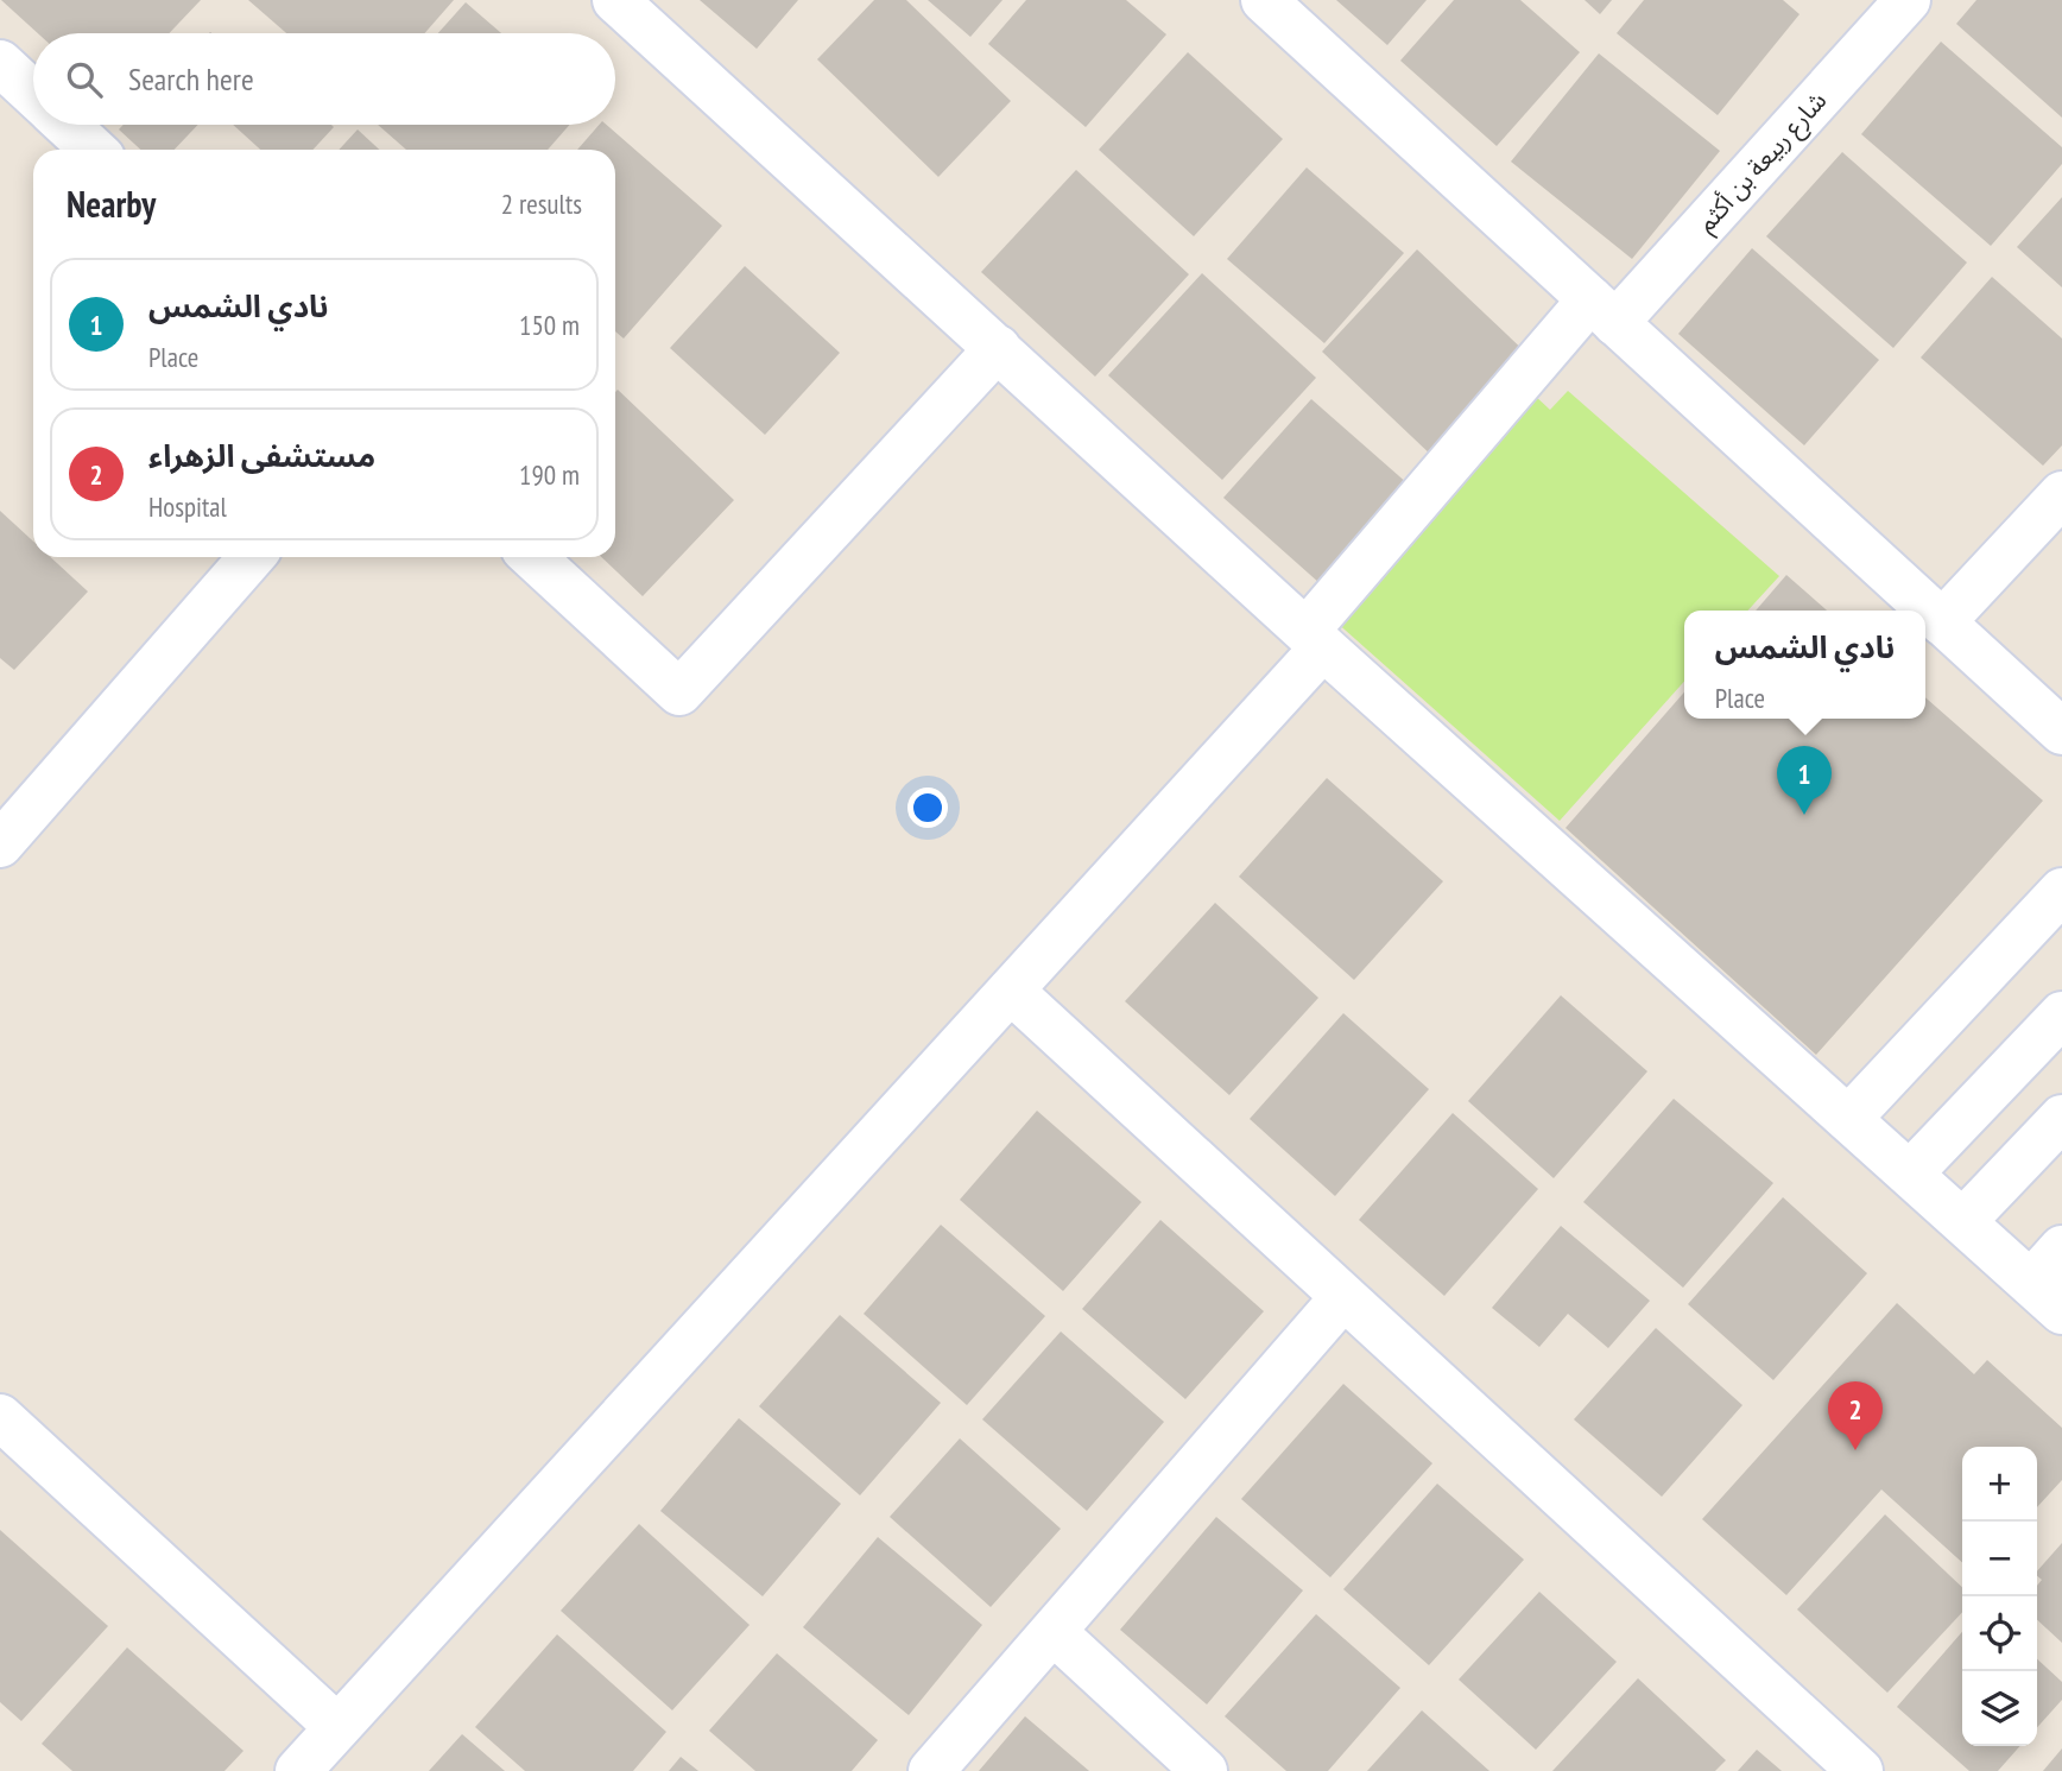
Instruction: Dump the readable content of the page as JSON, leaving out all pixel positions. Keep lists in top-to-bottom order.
{
  "streets": {
    "lane": ["شارع ربيعة بن أكثم"]
  },
  "page": {
    "search": "Search here",
    "heading": ["Nearby", "2 results"],
    "list": [
      {
        "mark": "1",
        "name": "نادي الشمس",
        "note": "Place",
        "value": "150 m"
      },
      {
        "mark": "2",
        "name": "مستشفى الزهراء",
        "note": "Hospital",
        "value": "190 m"
      }
    ],
    "popup": ["نادي الشمس", "Place"],
    "pins": ["1", "2"],
    "map_buttons": ["+", "−"]
  }
}
